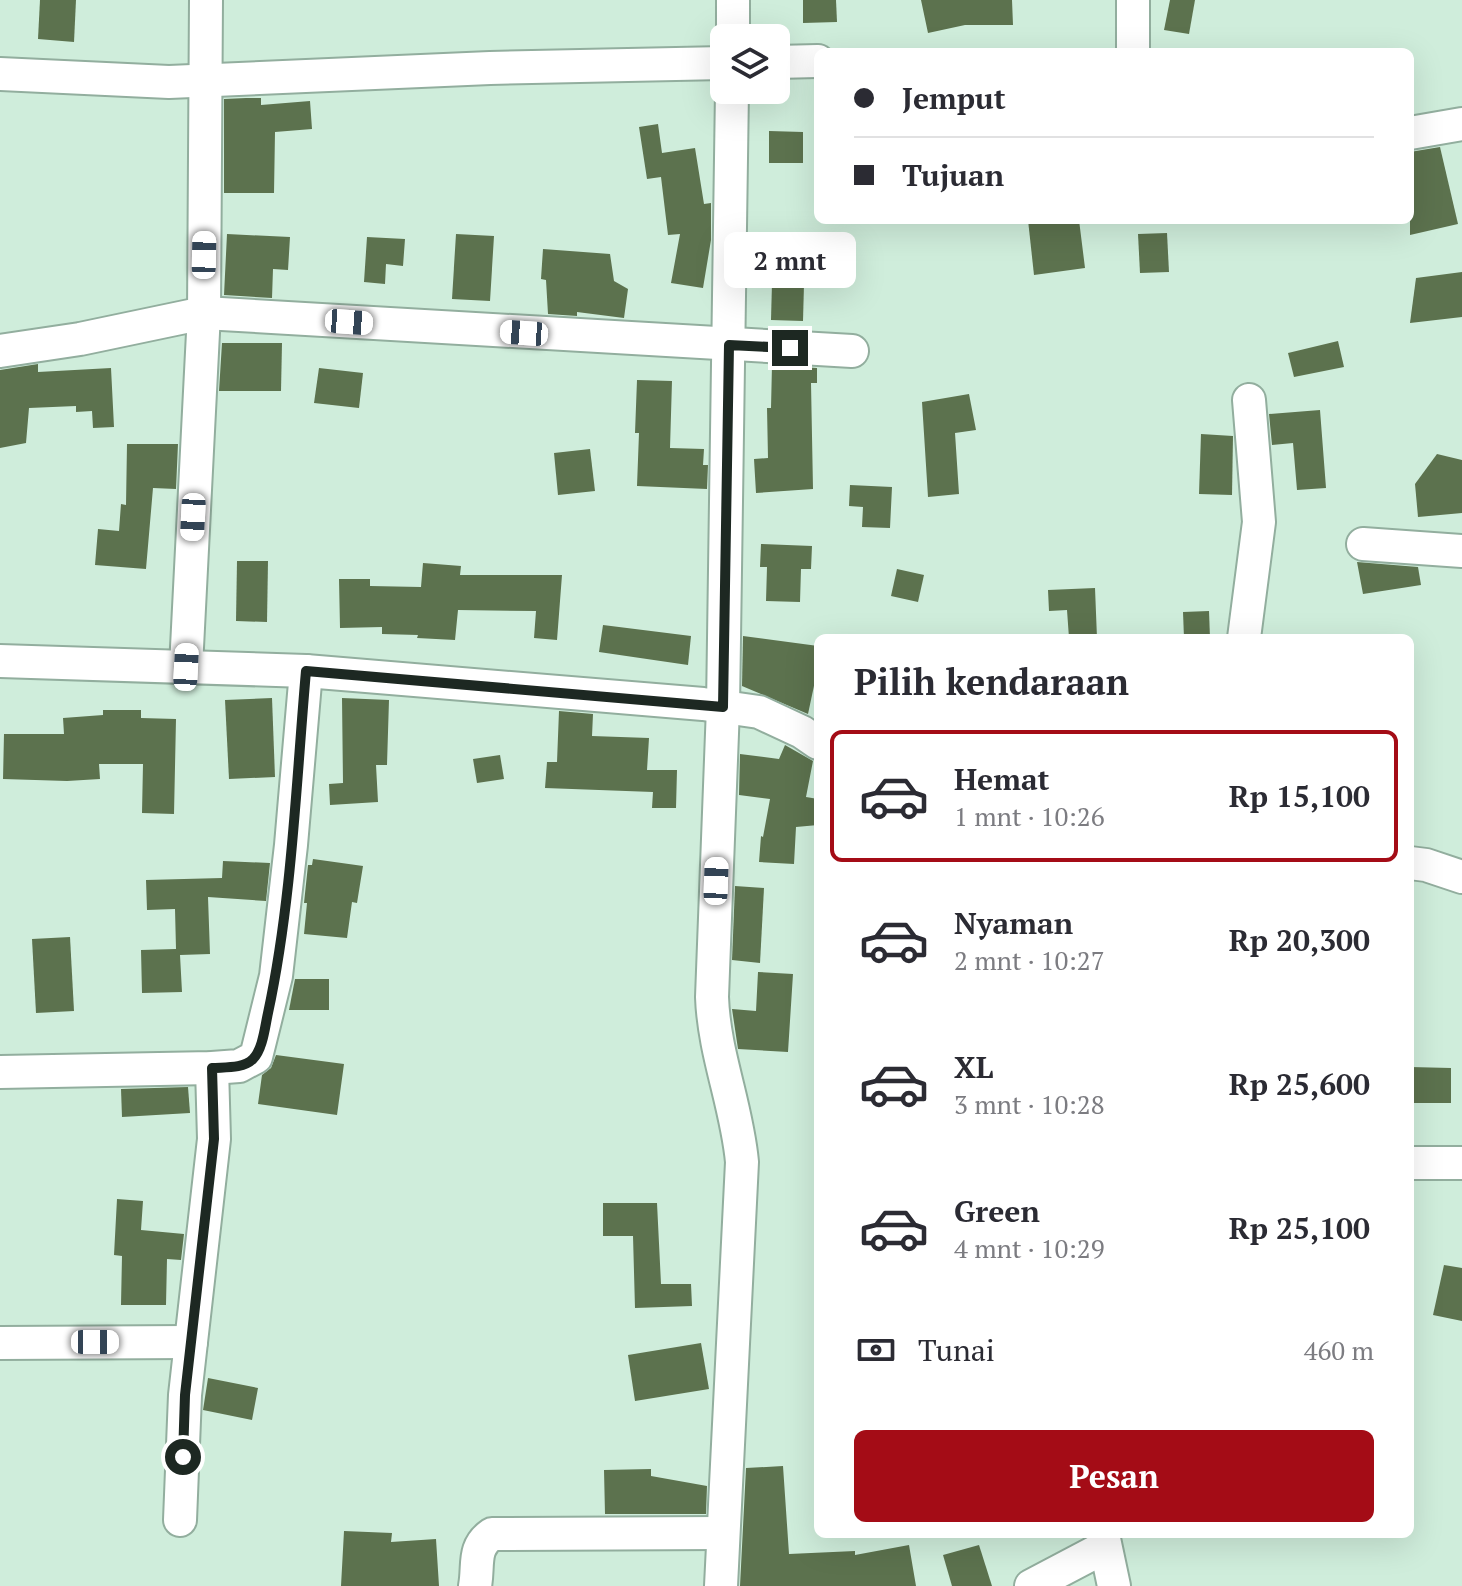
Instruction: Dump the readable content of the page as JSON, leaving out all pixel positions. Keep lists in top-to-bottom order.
{
  "page": {
    "banner": ["Jemput", "Tujuan"],
    "bubble": "2 mnt",
    "heading": "Pilih kendaraan",
    "list": [
      {
        "name": "Hemat",
        "note": "1 mnt · 10:26",
        "value": "Rp 15,100"
      },
      {
        "name": "Nyaman",
        "note": "2 mnt · 10:27",
        "value": "Rp 20,300"
      },
      {
        "name": "XL",
        "note": "3 mnt · 10:28",
        "value": "Rp 25,600"
      },
      {
        "name": "Green",
        "note": "4 mnt · 10:29",
        "value": "Rp 25,100"
      }
    ],
    "pay": ["Tunai", "460 m"],
    "buttons": "Pesan"
  }
}
